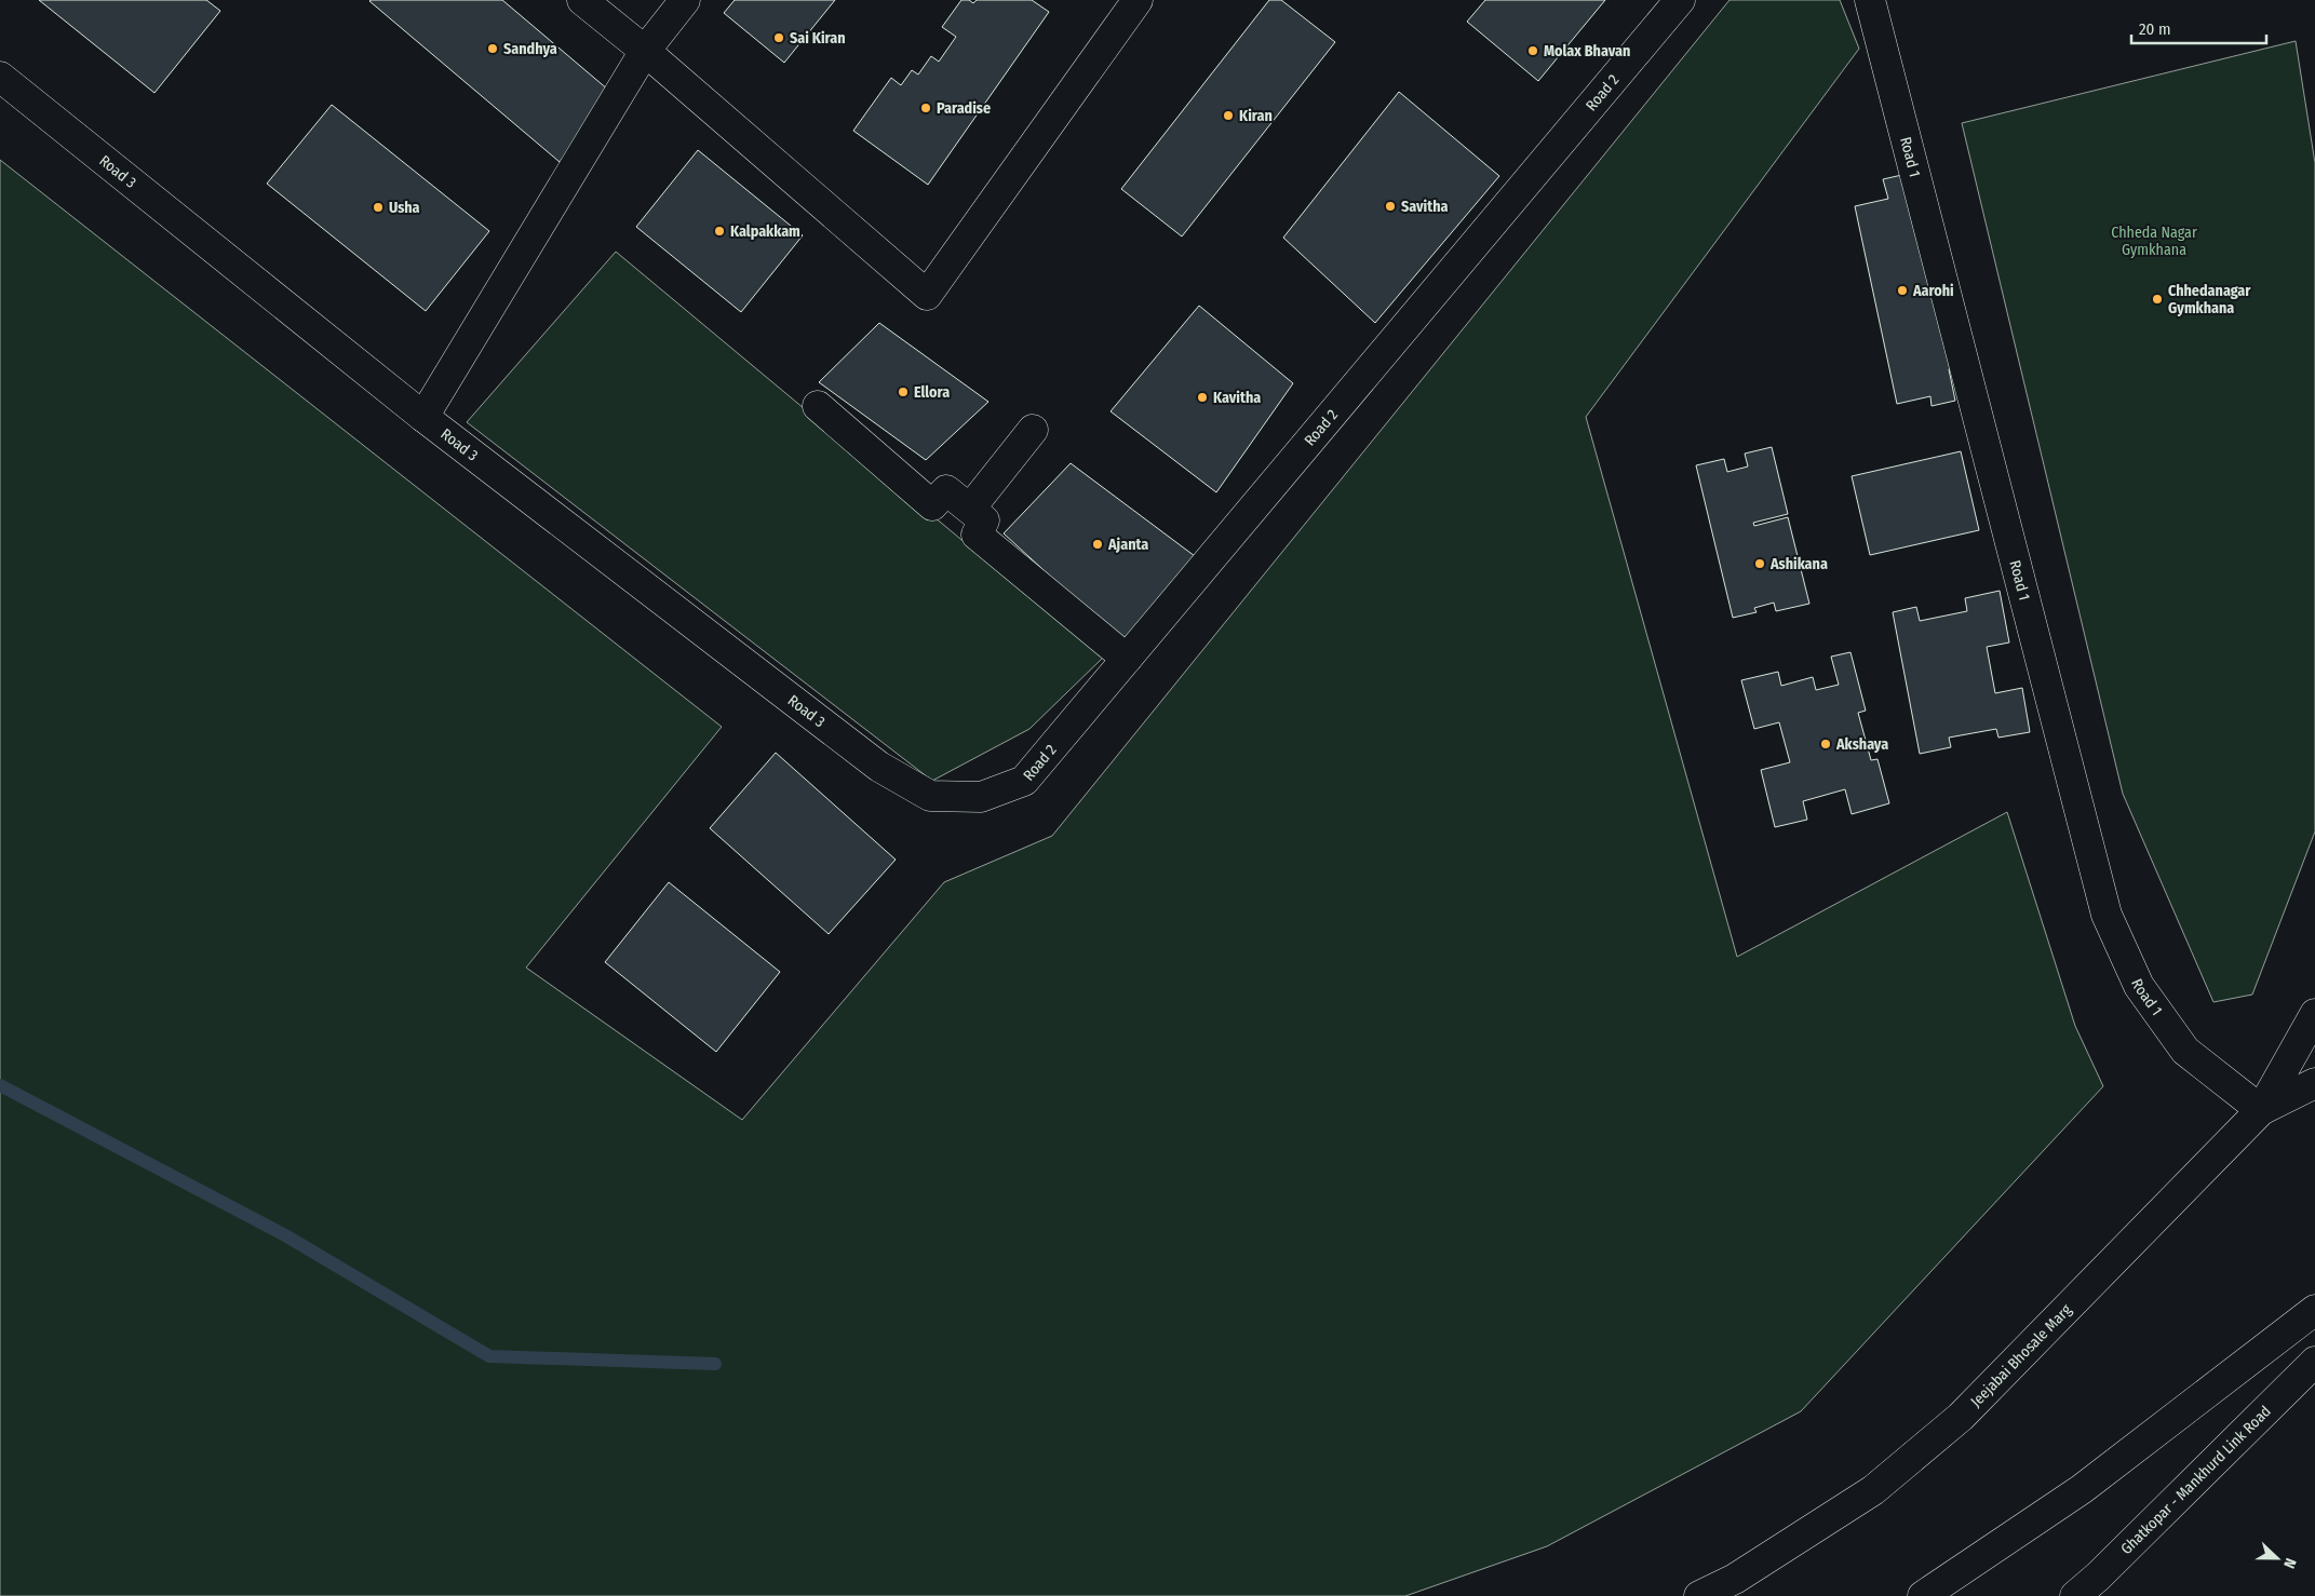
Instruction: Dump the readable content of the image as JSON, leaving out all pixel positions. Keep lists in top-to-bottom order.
{
  "streets": {
    "main road": [
      "Road 2",
      "Road 1",
      "Road 3",
      "Jeejabai Bhosale Marg",
      "Ghatkopar - Mankhurd Link Road"
    ]
  },
  "crossings": [
    ["Road 2", "Road 3"],
    ["Road 1", "Jeejabai Bhosale Marg"]
  ],
  "parks": ["Chheda Nagar Gymkhana"],
  "places": [
    "Sai Kiran",
    "Sandhya",
    "Molax Bhavan",
    "Paradise",
    "Kiran",
    "Savitha",
    "Usha",
    "Kalpakkam",
    "Aarohi",
    "Chhedanagar Gymkhana",
    "Ellora",
    "Kavitha",
    "Ajanta",
    "Ashikana",
    "Akshaya"
  ],
  "scale_bar": "20 m",
  "north": "right"
}
